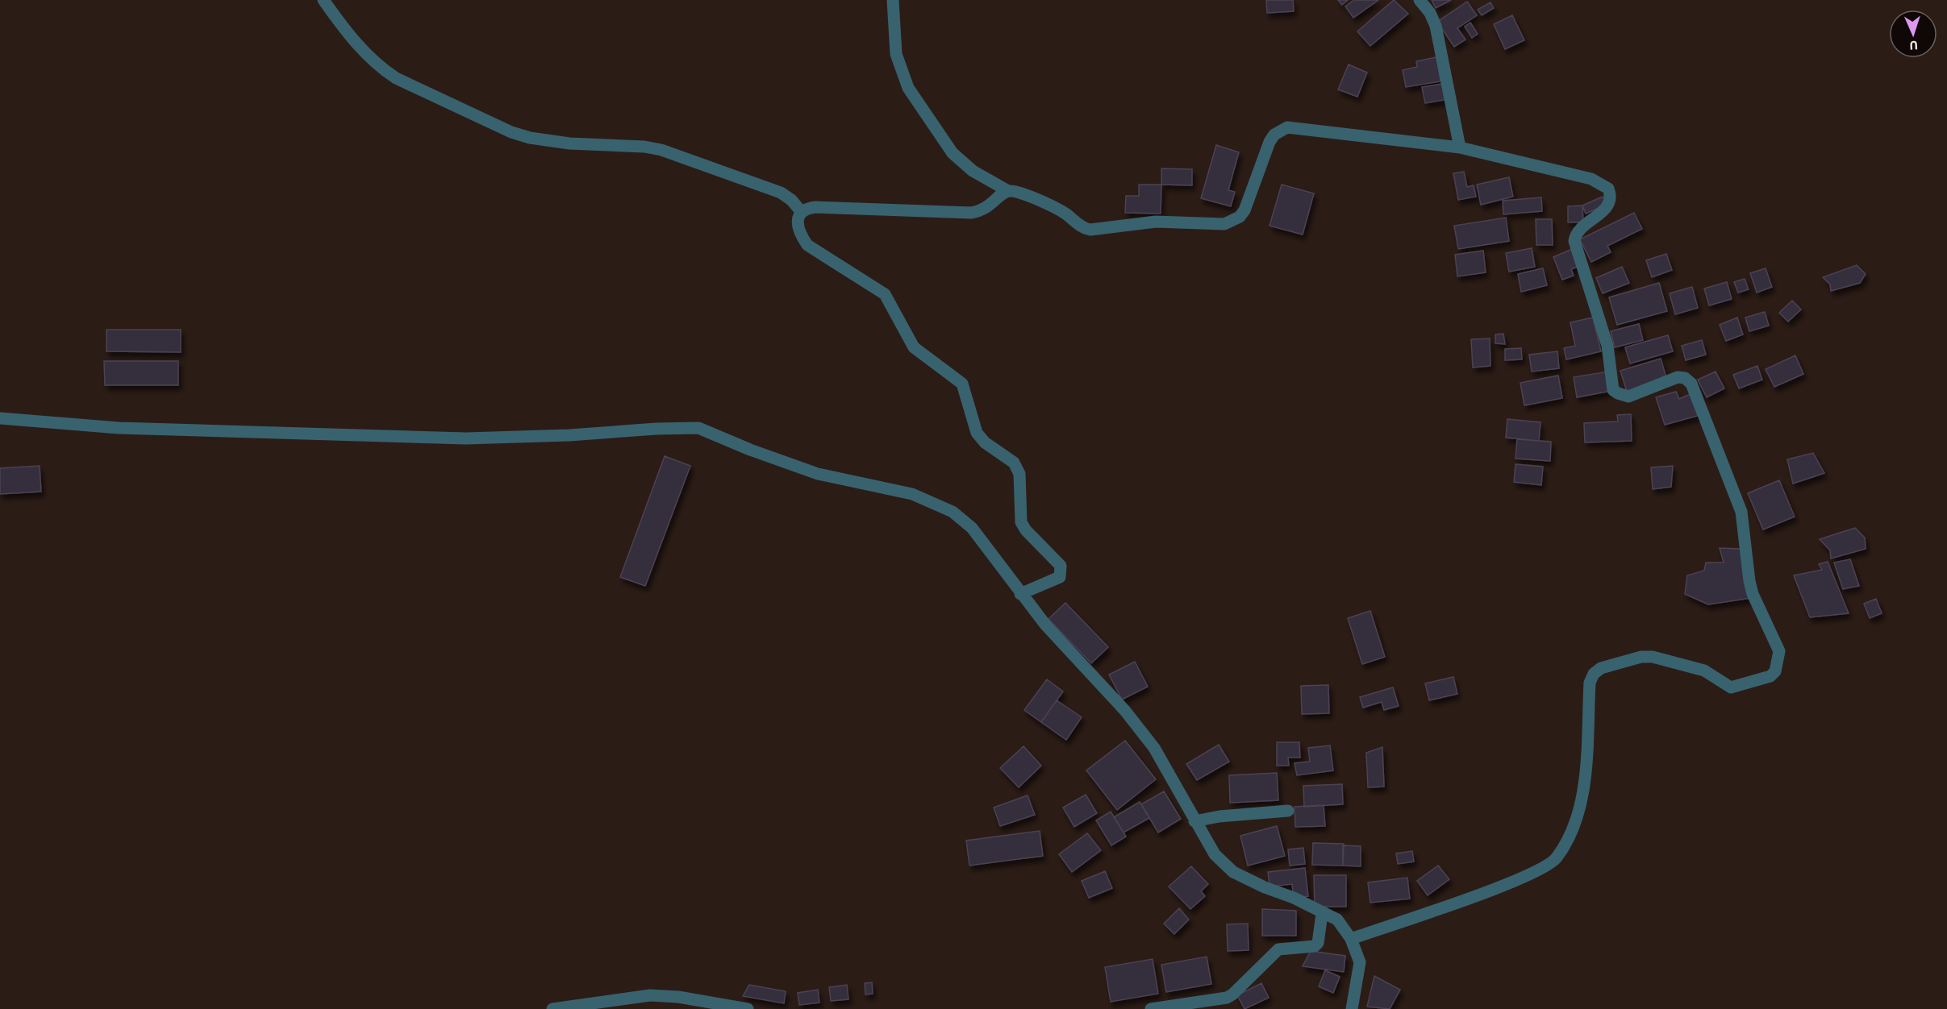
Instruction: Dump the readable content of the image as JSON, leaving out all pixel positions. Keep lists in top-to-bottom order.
{
  "north": "bottom"
}
